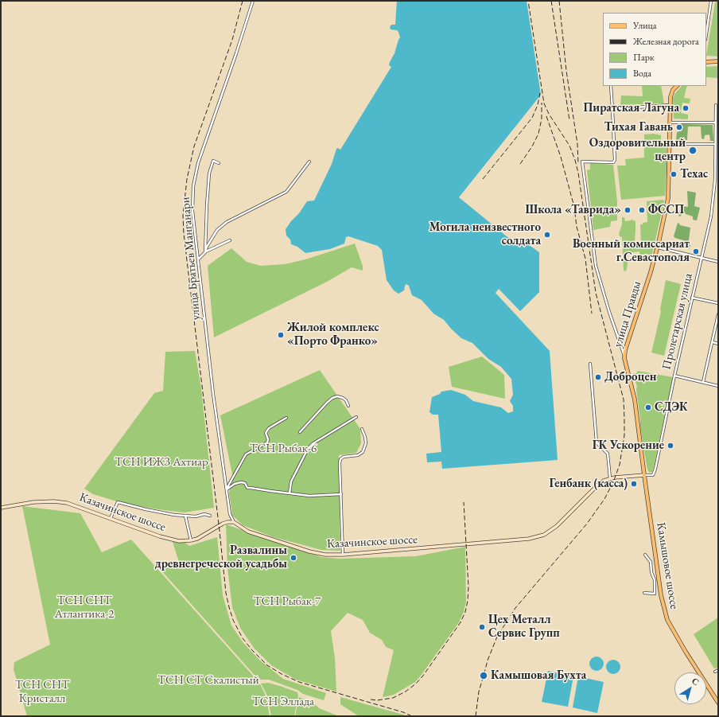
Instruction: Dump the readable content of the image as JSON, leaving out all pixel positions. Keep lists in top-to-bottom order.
{
  "streets": {
    "main road": ["улица Правды", "Казачинское шоссе", "Камышовое шоссе"],
    "street": ["улица Братьев Манганари", "Пролетарская улица"]
  },
  "crossings": [
    ["улица Братьев Манганари", "Казачинское шоссе"],
    ["улица Правды", "Пролетарская улица"],
    ["улица Правды", "Казачинское шоссе"],
    ["улица Правды", "Камышовое шоссе"],
    ["Пролетарская улица", "Казачинское шоссе"],
    ["Пролетарская улица", "Камышовое шоссе"],
    ["Казачинское шоссе", "Камышовое шоссе"]
  ],
  "parks": [
    "ТСН Рыбак-6",
    "ТСН ИЖЗ Ахтиар",
    "ТСН СНТ Атлантика-2",
    "ТСН Рыбак-7",
    "ТСН СТ Скалистый",
    "ТСН СНТ Кристалл",
    "ТСН Эллада"
  ],
  "places": [
    "Пиратская Лагуна",
    "Тихая Гавань",
    "Оздоровительный центр",
    "Техас",
    "Школа «Таврида»",
    "ФССП",
    "Могила неизвестного солдата",
    "Военный комиссариат г.Севастополя",
    "Жилой комплекс «Порто Франко»",
    "Доброцен",
    "СДЭК",
    "ГК Ускорение",
    "Генбанк (касса)",
    "Развалины древнегреческой усадьбы",
    "Цех Металл Сервис Групп",
    "Камышовая Бухта"
  ],
  "legend": [
    "Улица",
    "Железная дорога",
    "Парк",
    "Вода"
  ],
  "north": "top right"
}
